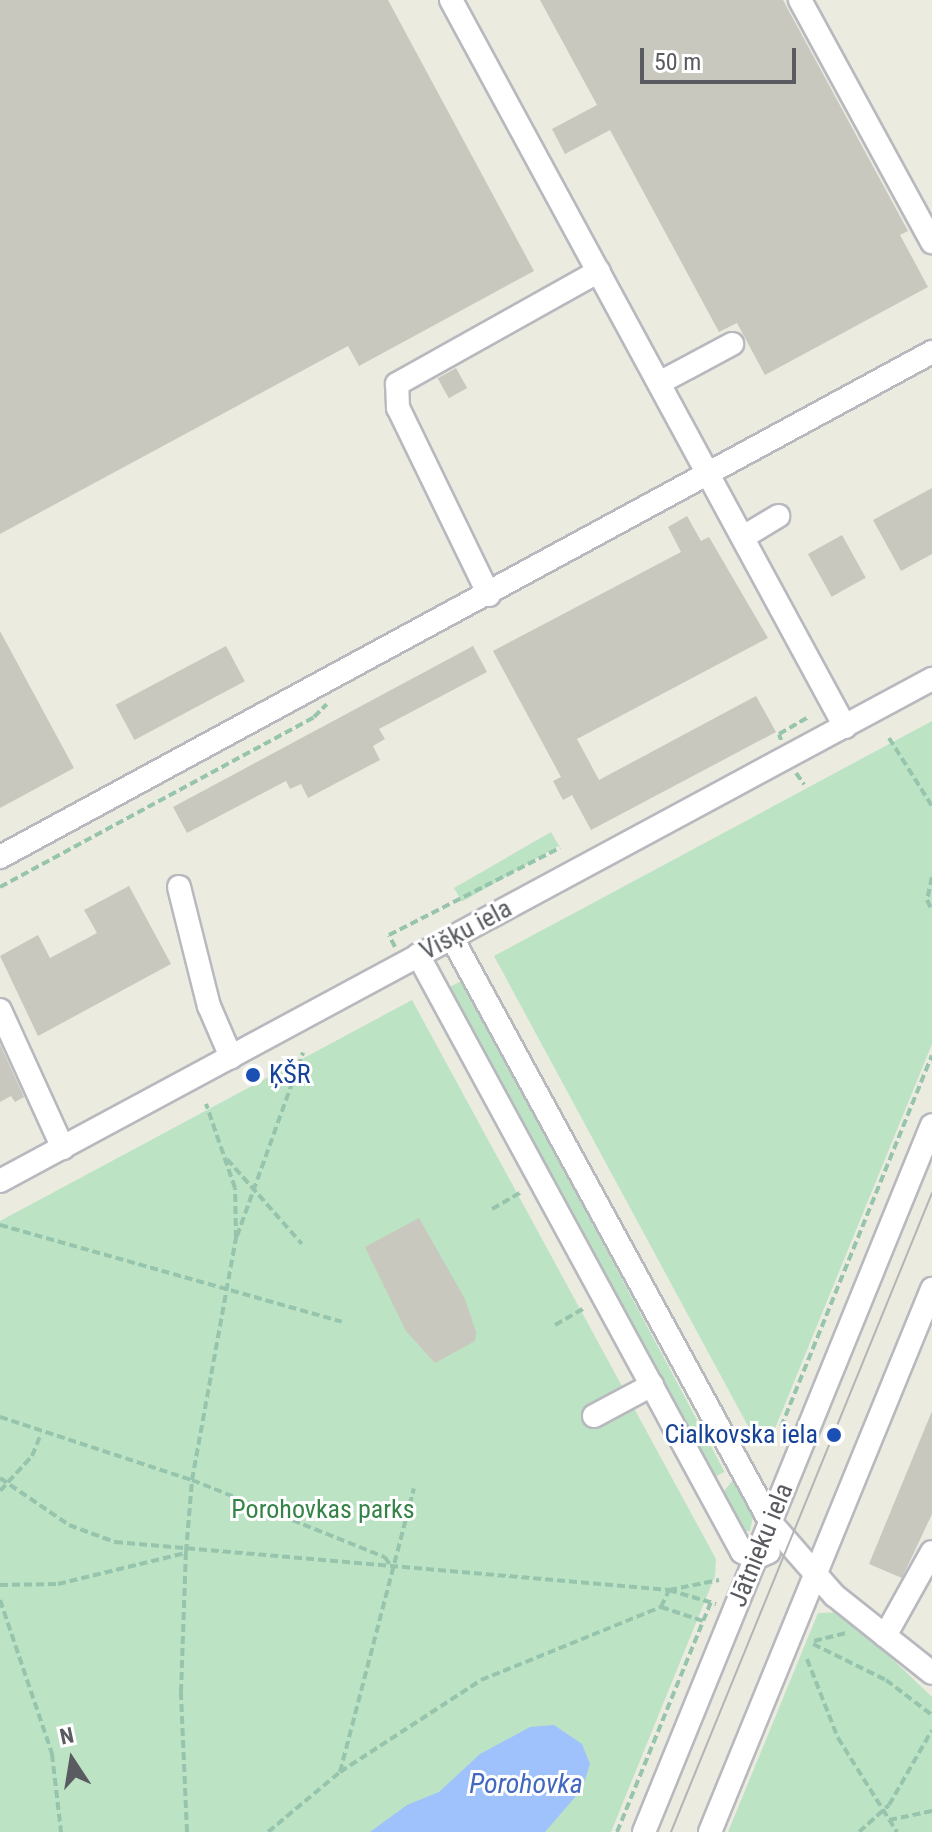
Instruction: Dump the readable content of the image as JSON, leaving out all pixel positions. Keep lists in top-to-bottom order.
{
  "streets": {
    "street": ["Višķu iela", "Jātnieku iela"]
  },
  "water": ["Porohovka"],
  "parks": ["Porohovkas parks"],
  "places": ["ĶŠR", "Cialkovska iela"],
  "scale_bar": "50 m",
  "north": "top"
}
